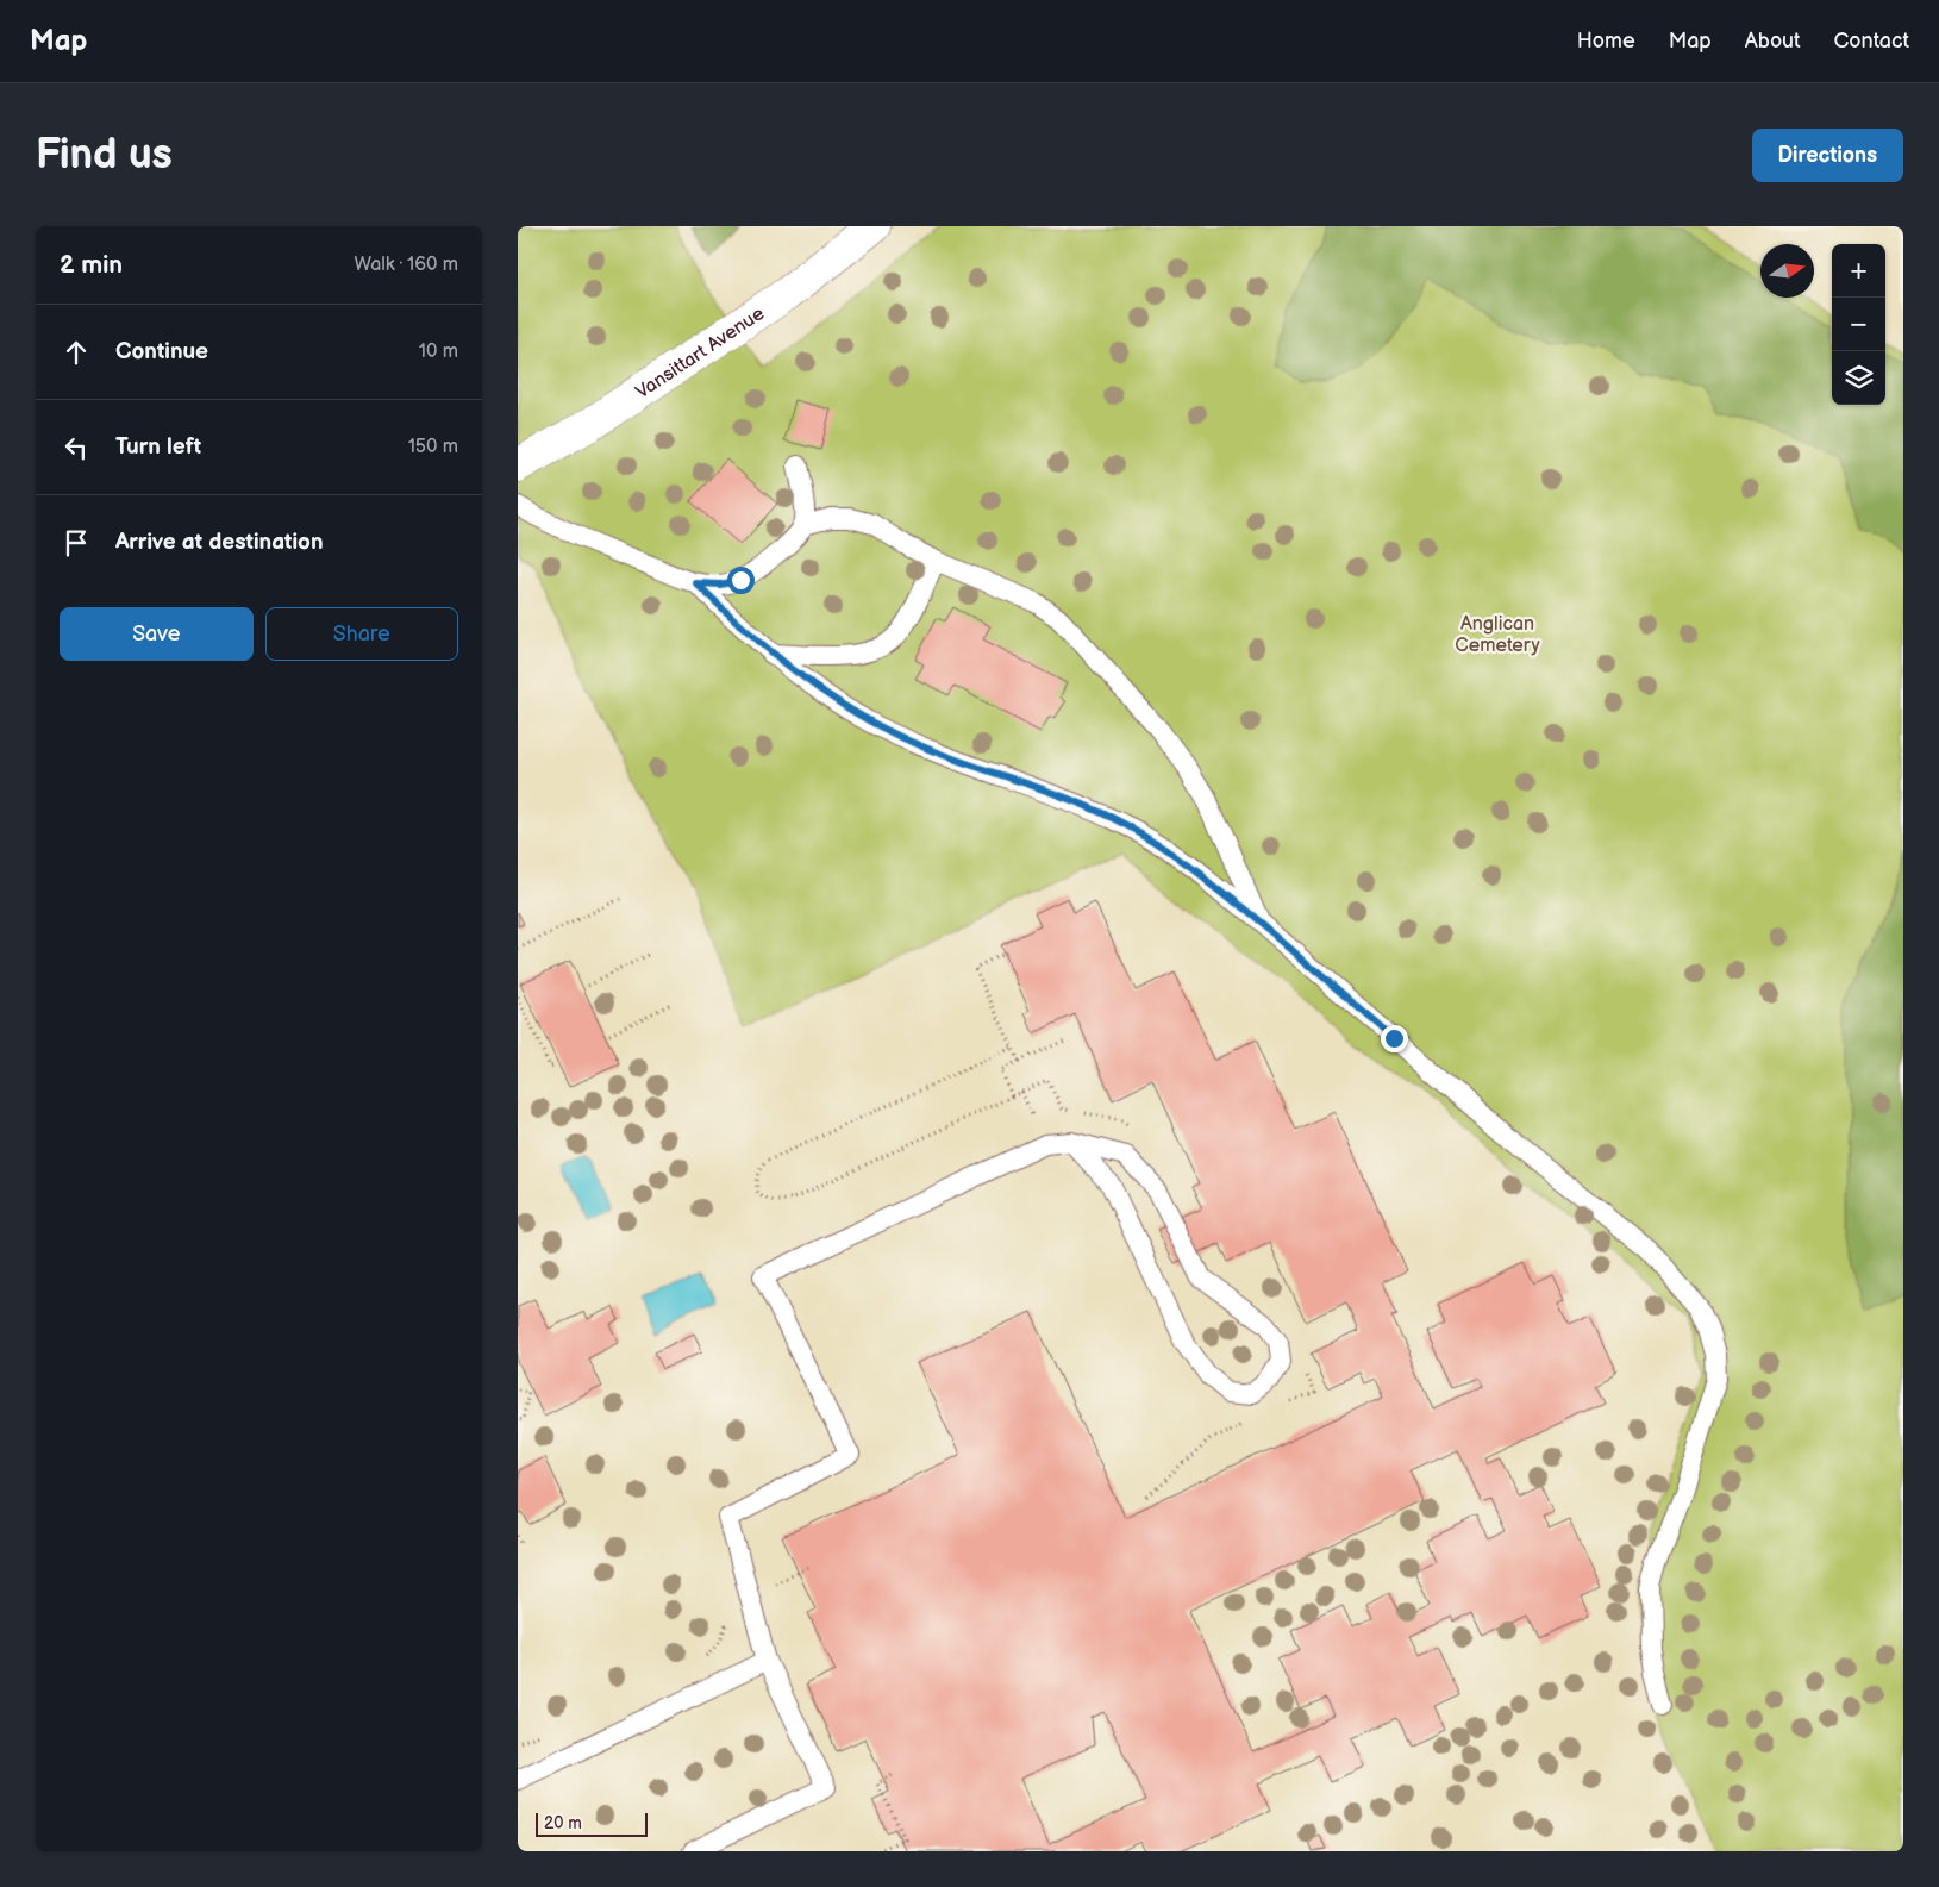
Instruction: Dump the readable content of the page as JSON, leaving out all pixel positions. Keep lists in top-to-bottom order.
{
  "streets": {
    "main road": ["Vansittart Avenue"]
  },
  "parks": ["Anglican Cemetery"],
  "scale_bar": "20 m",
  "north": "right",
  "page": {
    "header": "Map",
    "nav": [
      "Home",
      "Map",
      "About",
      "Contact"
    ],
    "buttons": [
      "Directions",
      ["Save", "Share"]
    ],
    "title": "Find us",
    "heading": ["2 min", "Walk · 160 m"],
    "map_buttons": ["+", "−"],
    "list": [
      ["Continue", "10 m"],
      ["Turn left", "150 m"],
      "Arrive at destination"
    ],
    "scale": "20 m"
  }
}
